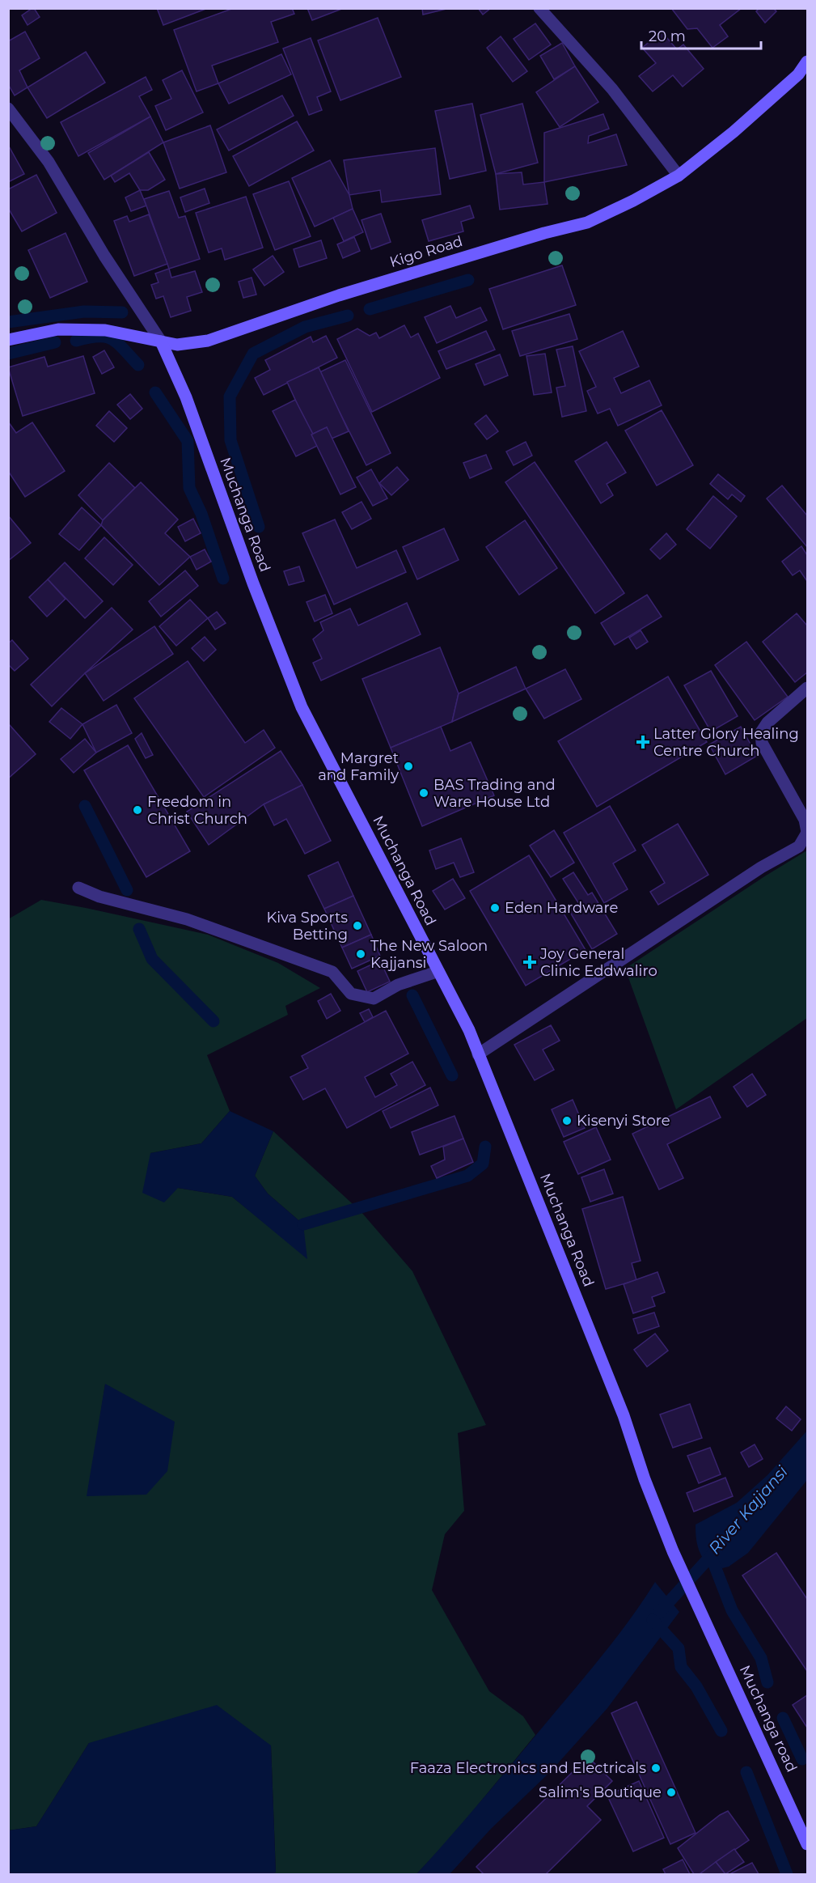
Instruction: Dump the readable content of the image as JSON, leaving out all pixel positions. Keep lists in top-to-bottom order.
{
  "streets": {
    "street": ["Kigo Road", "Muchanga Road", "Muchanga road"]
  },
  "crossings": [
    ["Kigo Road", "Muchanga Road"],
    ["Muchanga Road", "Muchanga road"]
  ],
  "water": ["River Kajjansi"],
  "places": {
    "health": ["Latter Glory Healing Centre Church", "Joy General Clinic Eddwaliro"],
    "other": [
      "Margret and Family",
      "BAS Trading and Ware House Ltd",
      "Freedom in Christ Church",
      "Eden Hardware",
      "Kiva Sports Betting",
      "The New Saloon Kajjansi",
      "Kisenyi Store",
      "Faaza Electronics and Electricals",
      "Salim's Boutique"
    ]
  },
  "scale_bar": "20 m"
}
